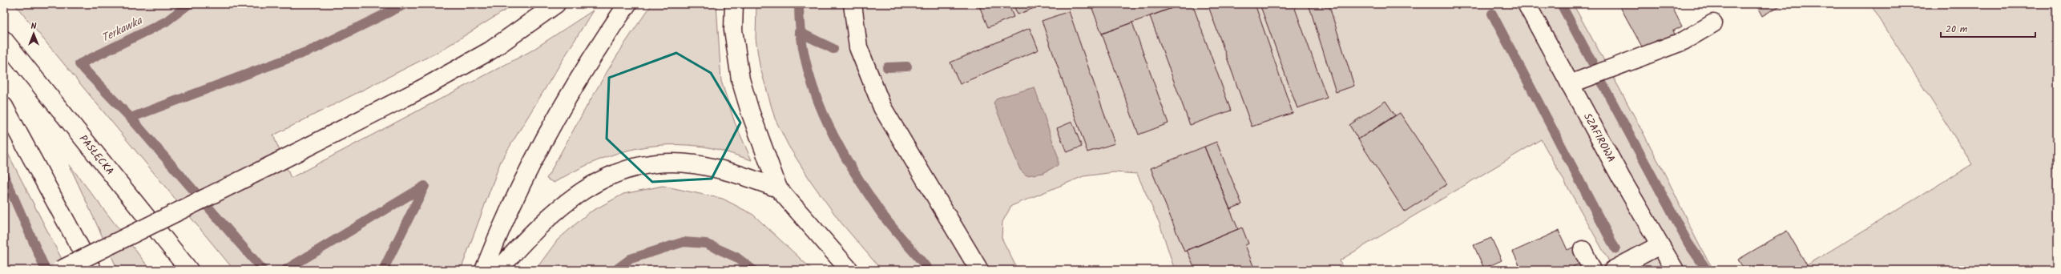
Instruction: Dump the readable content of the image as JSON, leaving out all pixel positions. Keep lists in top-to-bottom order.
{
  "streets": {
    "main road": ["SZAFIROWA", "PASŁĘCKA"]
  },
  "water": ["Terkawka"],
  "scale_bar": "20 m",
  "north": "top"
}
